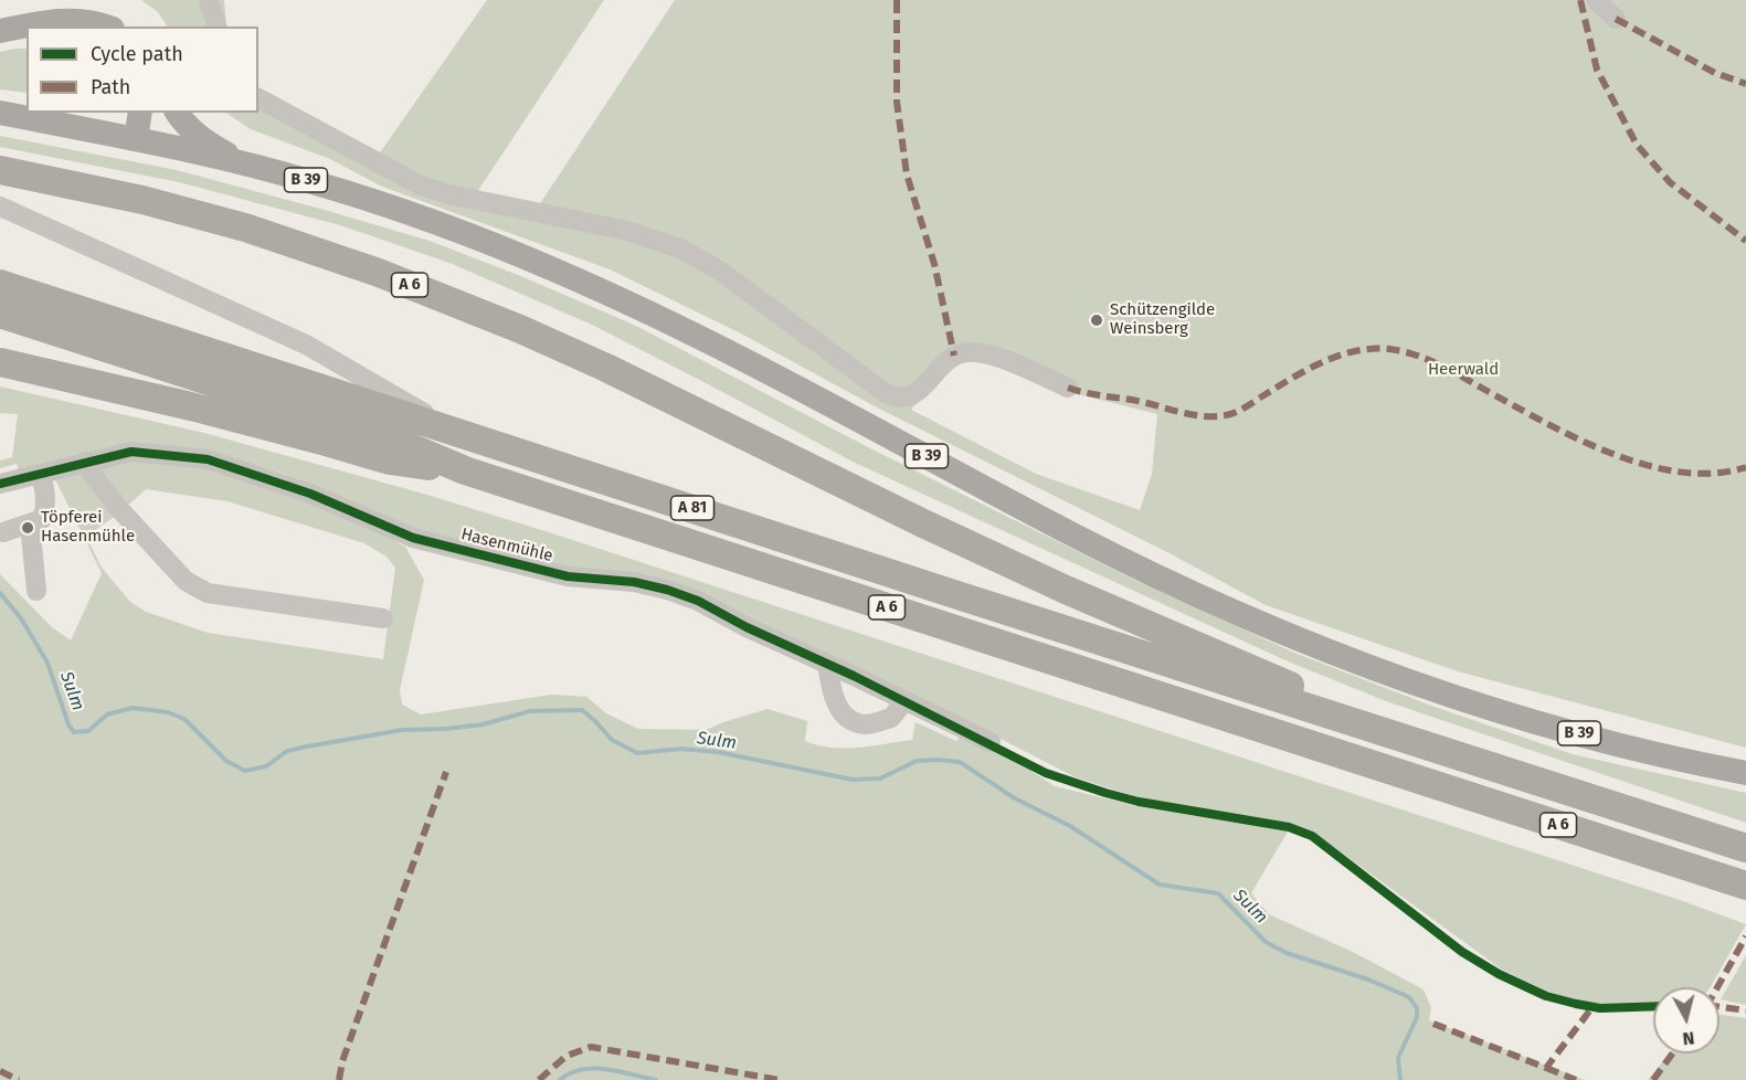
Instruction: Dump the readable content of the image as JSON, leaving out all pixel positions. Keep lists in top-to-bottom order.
{
  "streets": {
    "highway": ["A 6", "A 81"],
    "main road": ["B 39"],
    "street": ["Hasenmühle"]
  },
  "crossings": [
    ["A 6", "A 81"]
  ],
  "water": ["Sulm"],
  "parks": ["Heerwald"],
  "places": ["Schützengilde Weinsberg", "Töpferei Hasenmühle"],
  "legend": ["Cycle path", "Path"],
  "north": "bottom"
}
